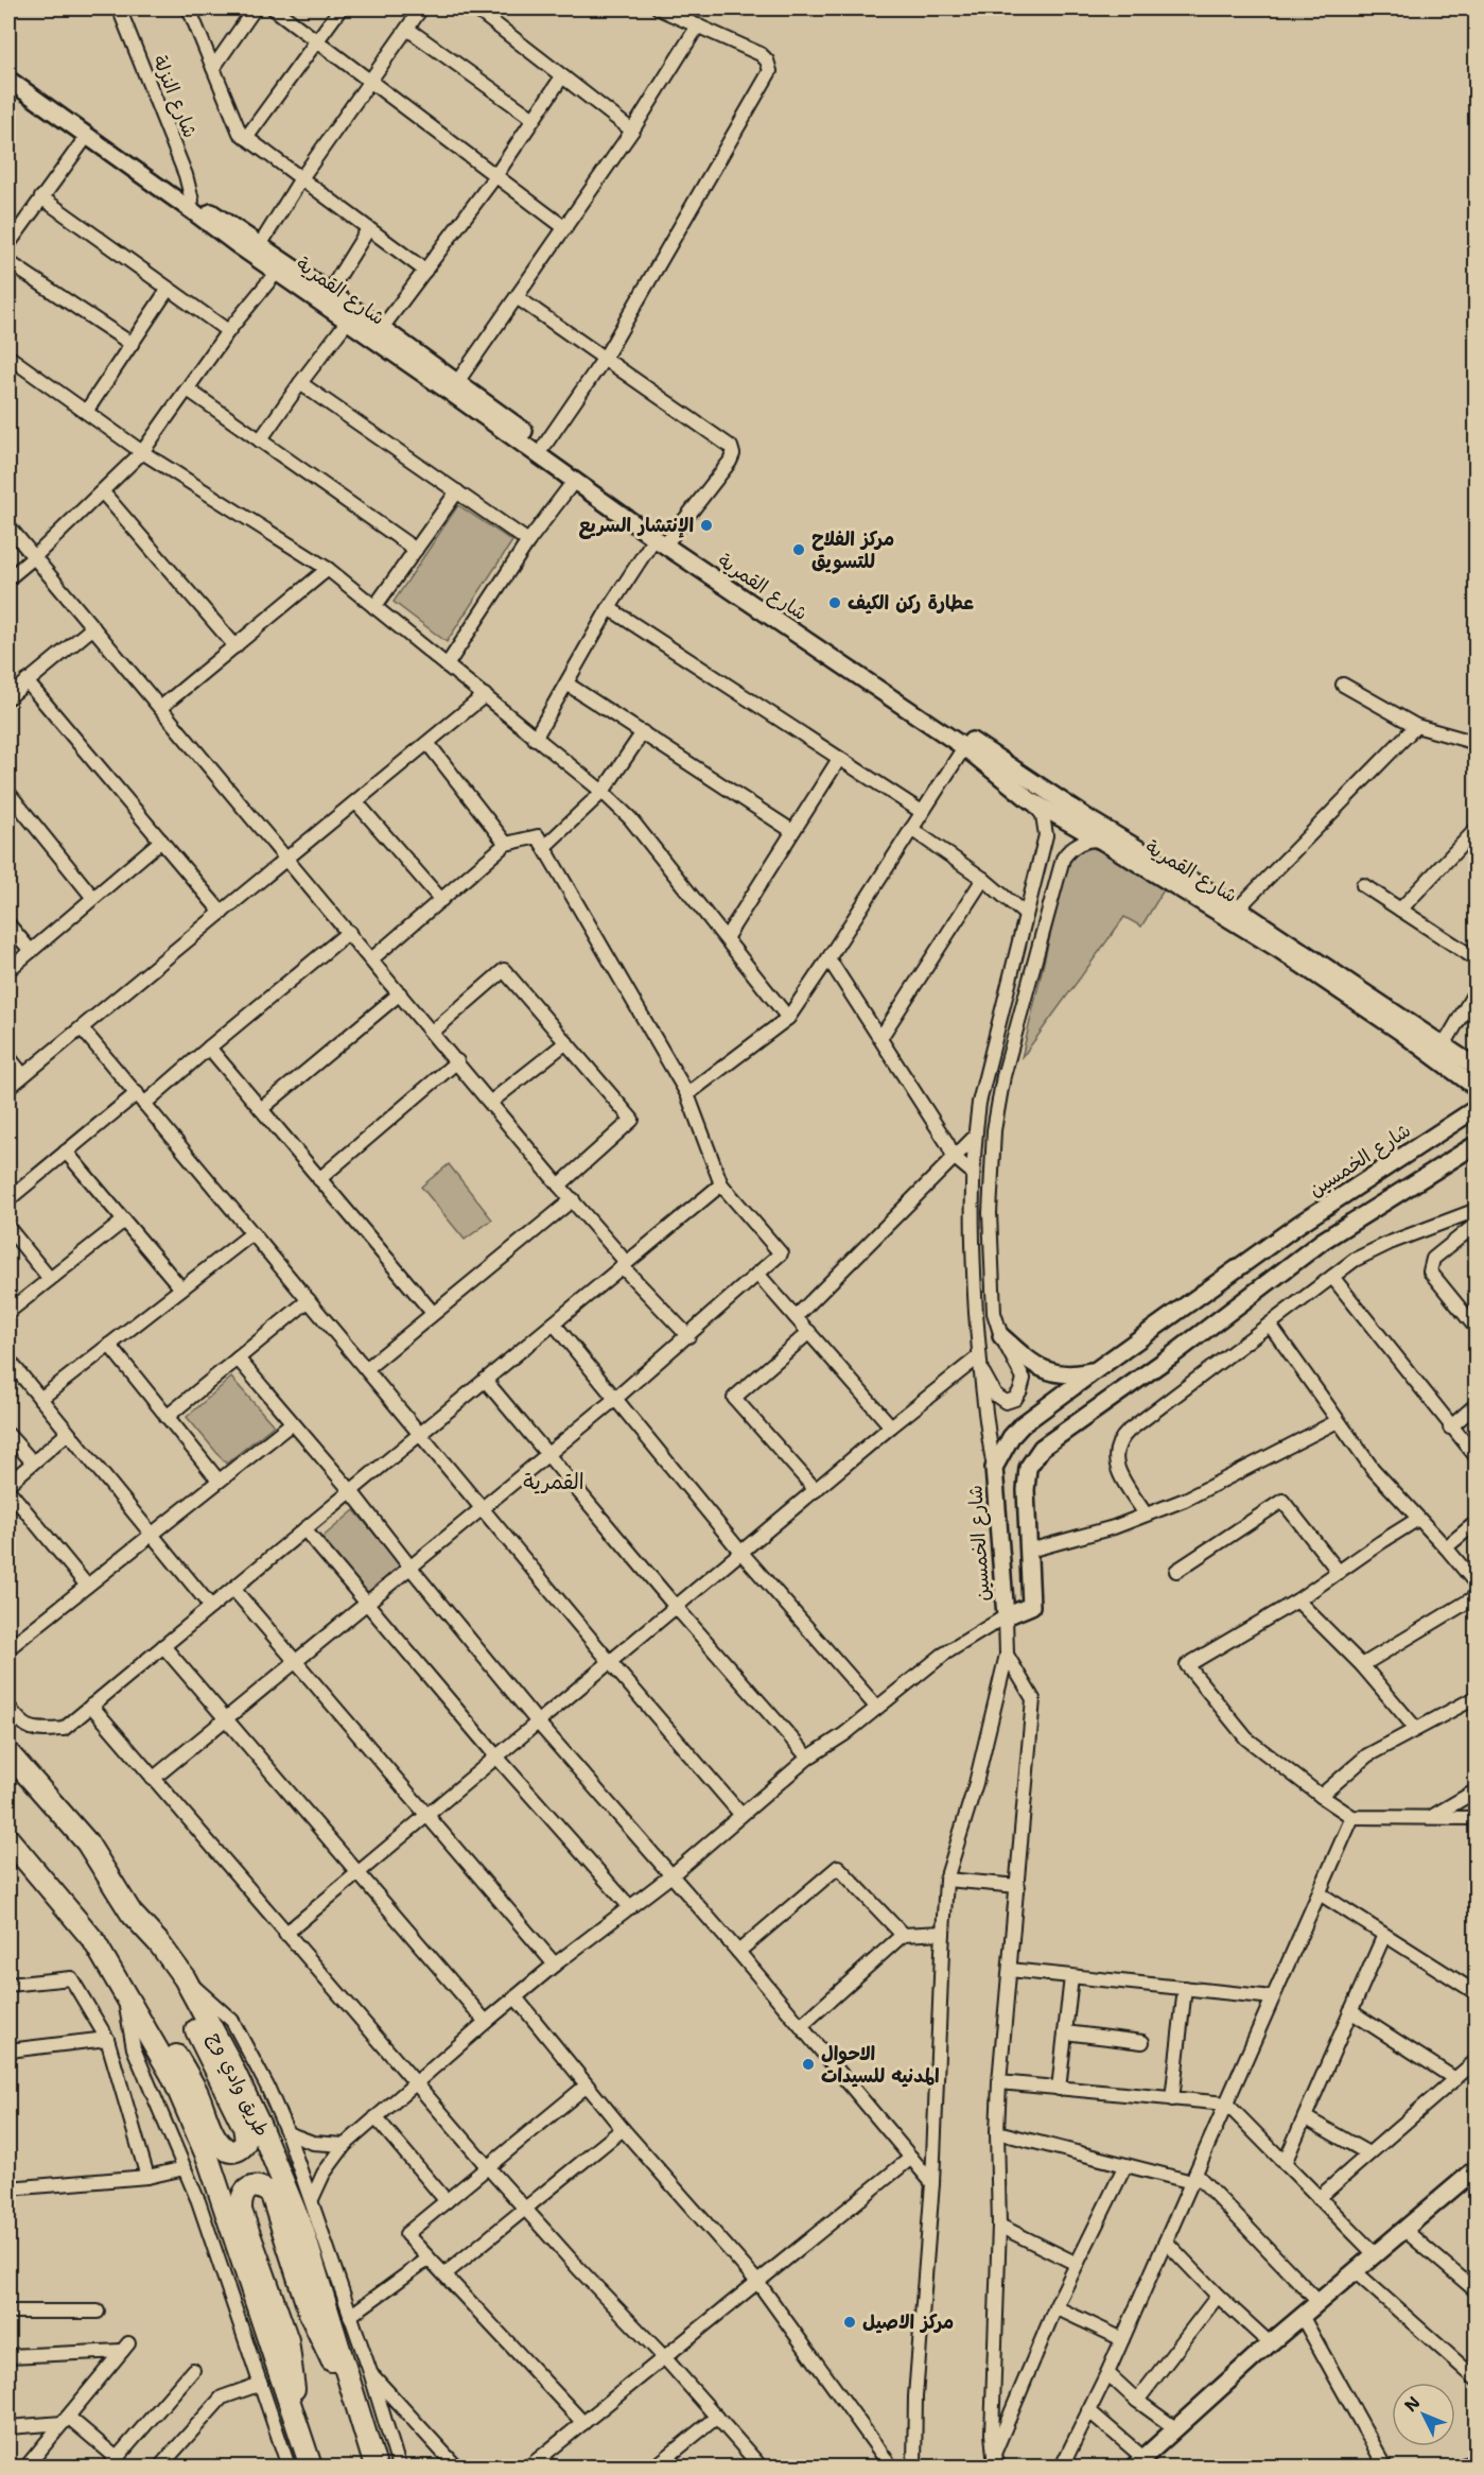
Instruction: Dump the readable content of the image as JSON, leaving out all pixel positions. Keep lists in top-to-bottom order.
{
  "streets": {
    "main road": ["طريق وادي وج"],
    "street": ["شارع النزلة", "شارع القمرية", "شارع الخمسين"]
  },
  "districts": ["القمرية"],
  "places": [
    "الإنتشار السريع",
    "مركز الفلاح للتسويق",
    "عطارة ركن الكيف",
    "الاحوال المدنيه للسيدات",
    "مركز الاصيل"
  ],
  "north": "top left"
}
